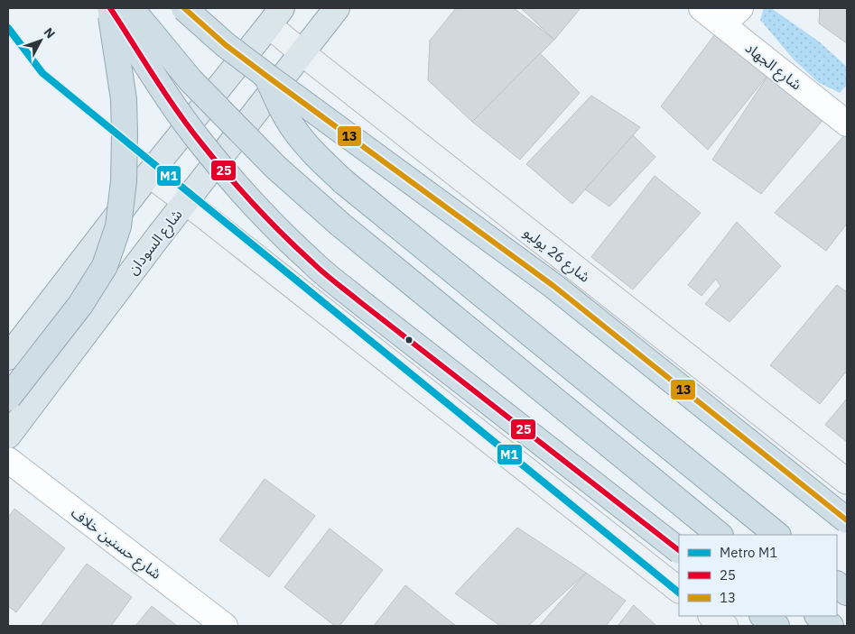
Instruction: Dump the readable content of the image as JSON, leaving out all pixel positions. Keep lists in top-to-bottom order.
{
  "streets": {
    "main road": ["شارع السودان", "شارع 26 يوليو"],
    "street": ["شارع الجهاد", "شارع حسنين خلاف"]
  },
  "crossings": [
    ["شارع السودان", "شارع 26 يوليو"]
  ],
  "lines": ["transit line 25", "transit line 13", "metro line M1"],
  "legend": ["Metro M1", "25", "13"],
  "north": "top right"
}
